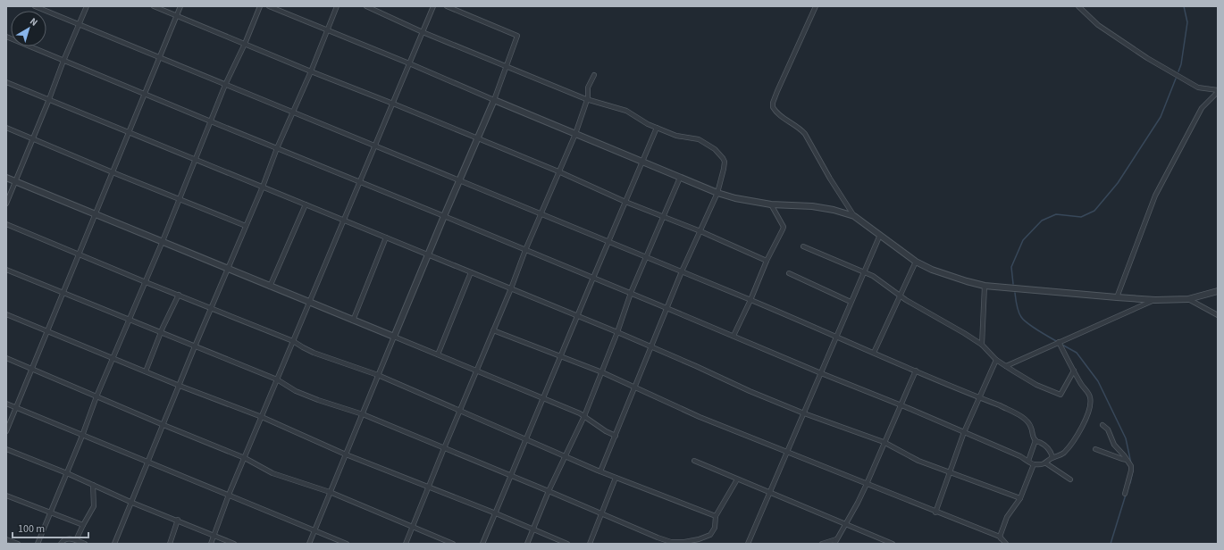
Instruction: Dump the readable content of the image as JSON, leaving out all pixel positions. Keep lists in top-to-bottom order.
{
  "scale_bar": "100 m",
  "north": "top right"
}
